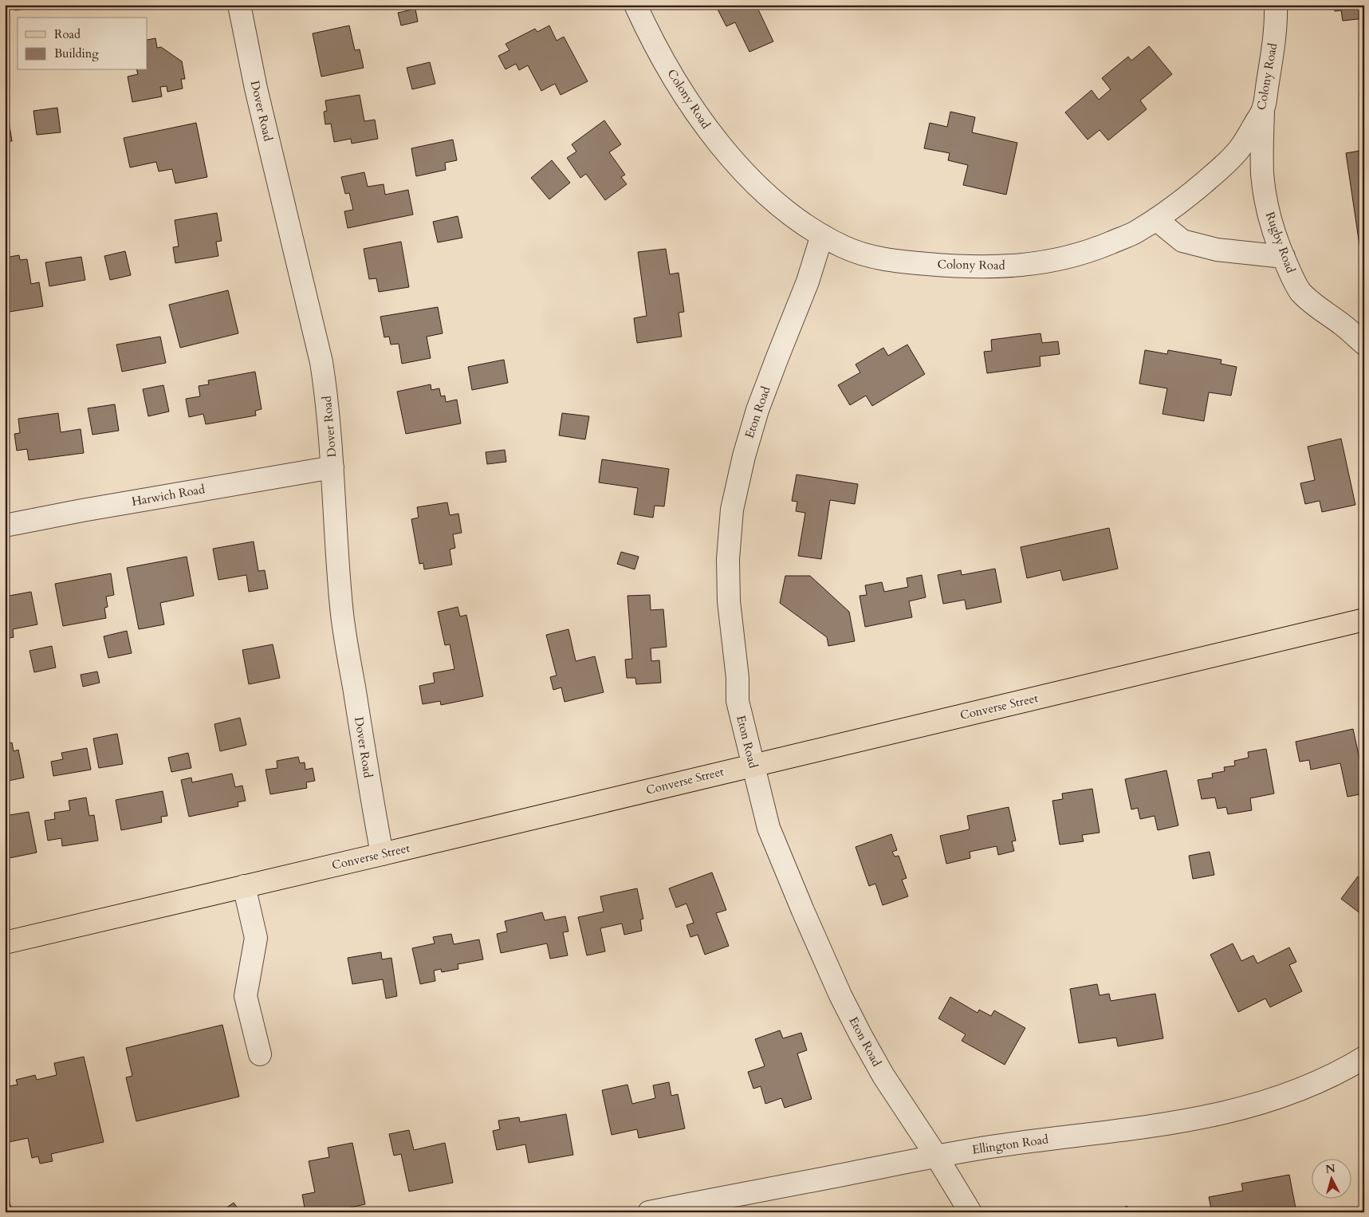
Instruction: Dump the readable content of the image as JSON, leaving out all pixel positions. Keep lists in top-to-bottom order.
{
  "streets": {
    "main road": ["Converse Street"],
    "street": [
      "Colony Road",
      "Dover Road",
      "Rugby Road",
      "Eton Road",
      "Harwich Road",
      "Ellington Road"
    ]
  },
  "crossings": [
    ["Colony Road", "Rugby Road"],
    ["Colony Road", "Eton Road"],
    ["Dover Road", "Harwich Road"],
    ["Dover Road", "Converse Street"],
    ["Eton Road", "Converse Street"],
    ["Eton Road", "Ellington Road"]
  ],
  "legend": ["Road", "Building"],
  "north": "top"
}
